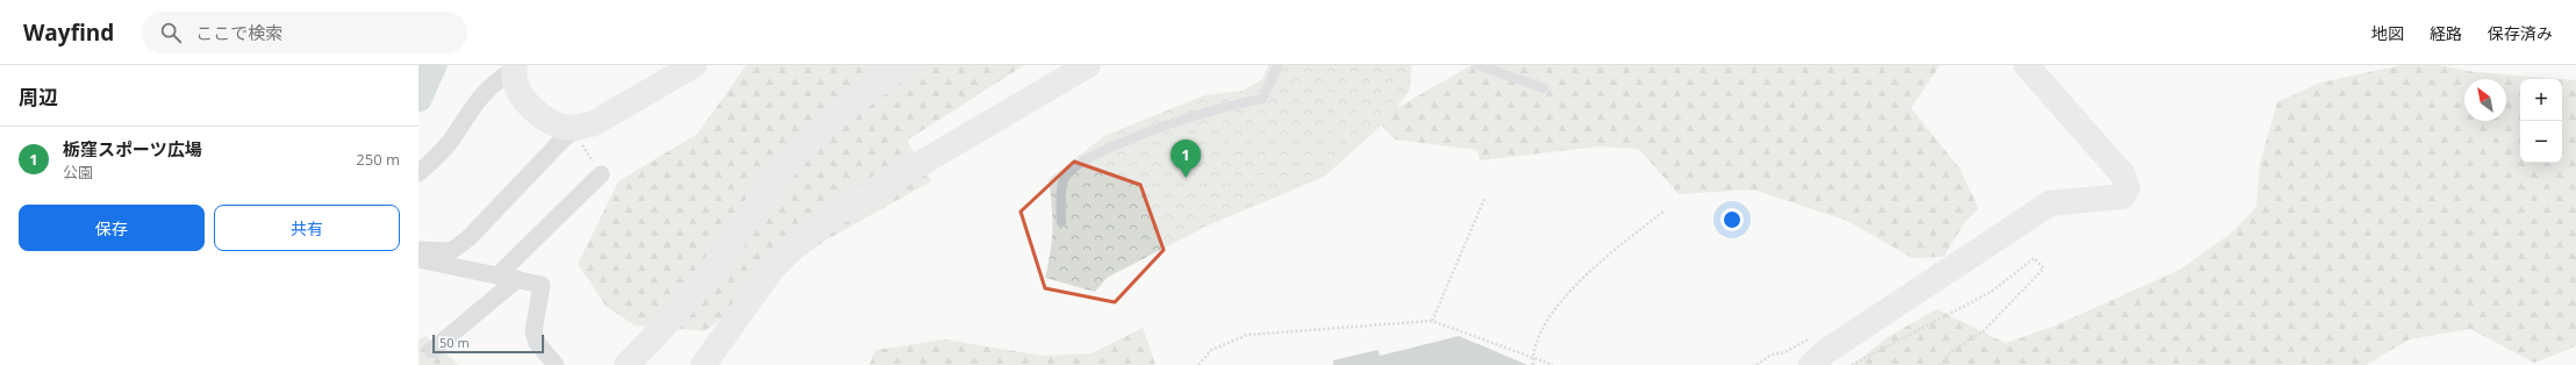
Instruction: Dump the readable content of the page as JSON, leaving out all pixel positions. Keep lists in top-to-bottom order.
{
  "scale_bar": "50 m",
  "north": "top left",
  "page": {
    "header": "Wayfind",
    "search": "ここで検索",
    "nav": ["地図", "経路", "保存済み"],
    "heading": "周辺",
    "map_buttons": ["+", "−"],
    "list": [
      {
        "mark": "1",
        "name": "栃窪スポーツ広場",
        "note": "公園",
        "value": "250 m"
      }
    ],
    "pins": "1",
    "buttons": ["保存", "共有"],
    "scale": "50 m"
  }
}
